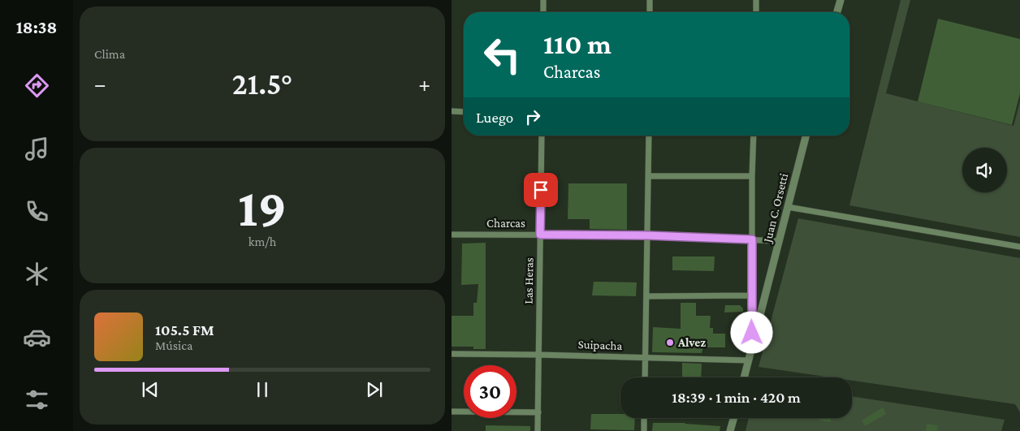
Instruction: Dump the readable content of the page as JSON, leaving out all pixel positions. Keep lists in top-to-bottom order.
{
  "streets": {
    "street": [
      "Juan C. Orsetti",
      "Charcas",
      "Las Heras",
      "Suipacha"
    ]
  },
  "crossings": [
    ["Juan C. Orsetti", "Charcas"],
    ["Juan C. Orsetti", "Suipacha"],
    ["Charcas", "Las Heras"],
    ["Las Heras", "Suipacha"]
  ],
  "places": ["Alvez"],
  "page": {
    "tabs": "18:38",
    "tile": [
      "Clima",
      ["19", "km/h"]
    ],
    "turn": ["110 m", "Charcas"],
    "heat": ["−", "21.5°", "+"],
    "then": "Luego",
    "song": ["105.5 FM", "Música"],
    "limit": "30",
    "trip": "18:39 · 1 min · 420 m"
  }
}
